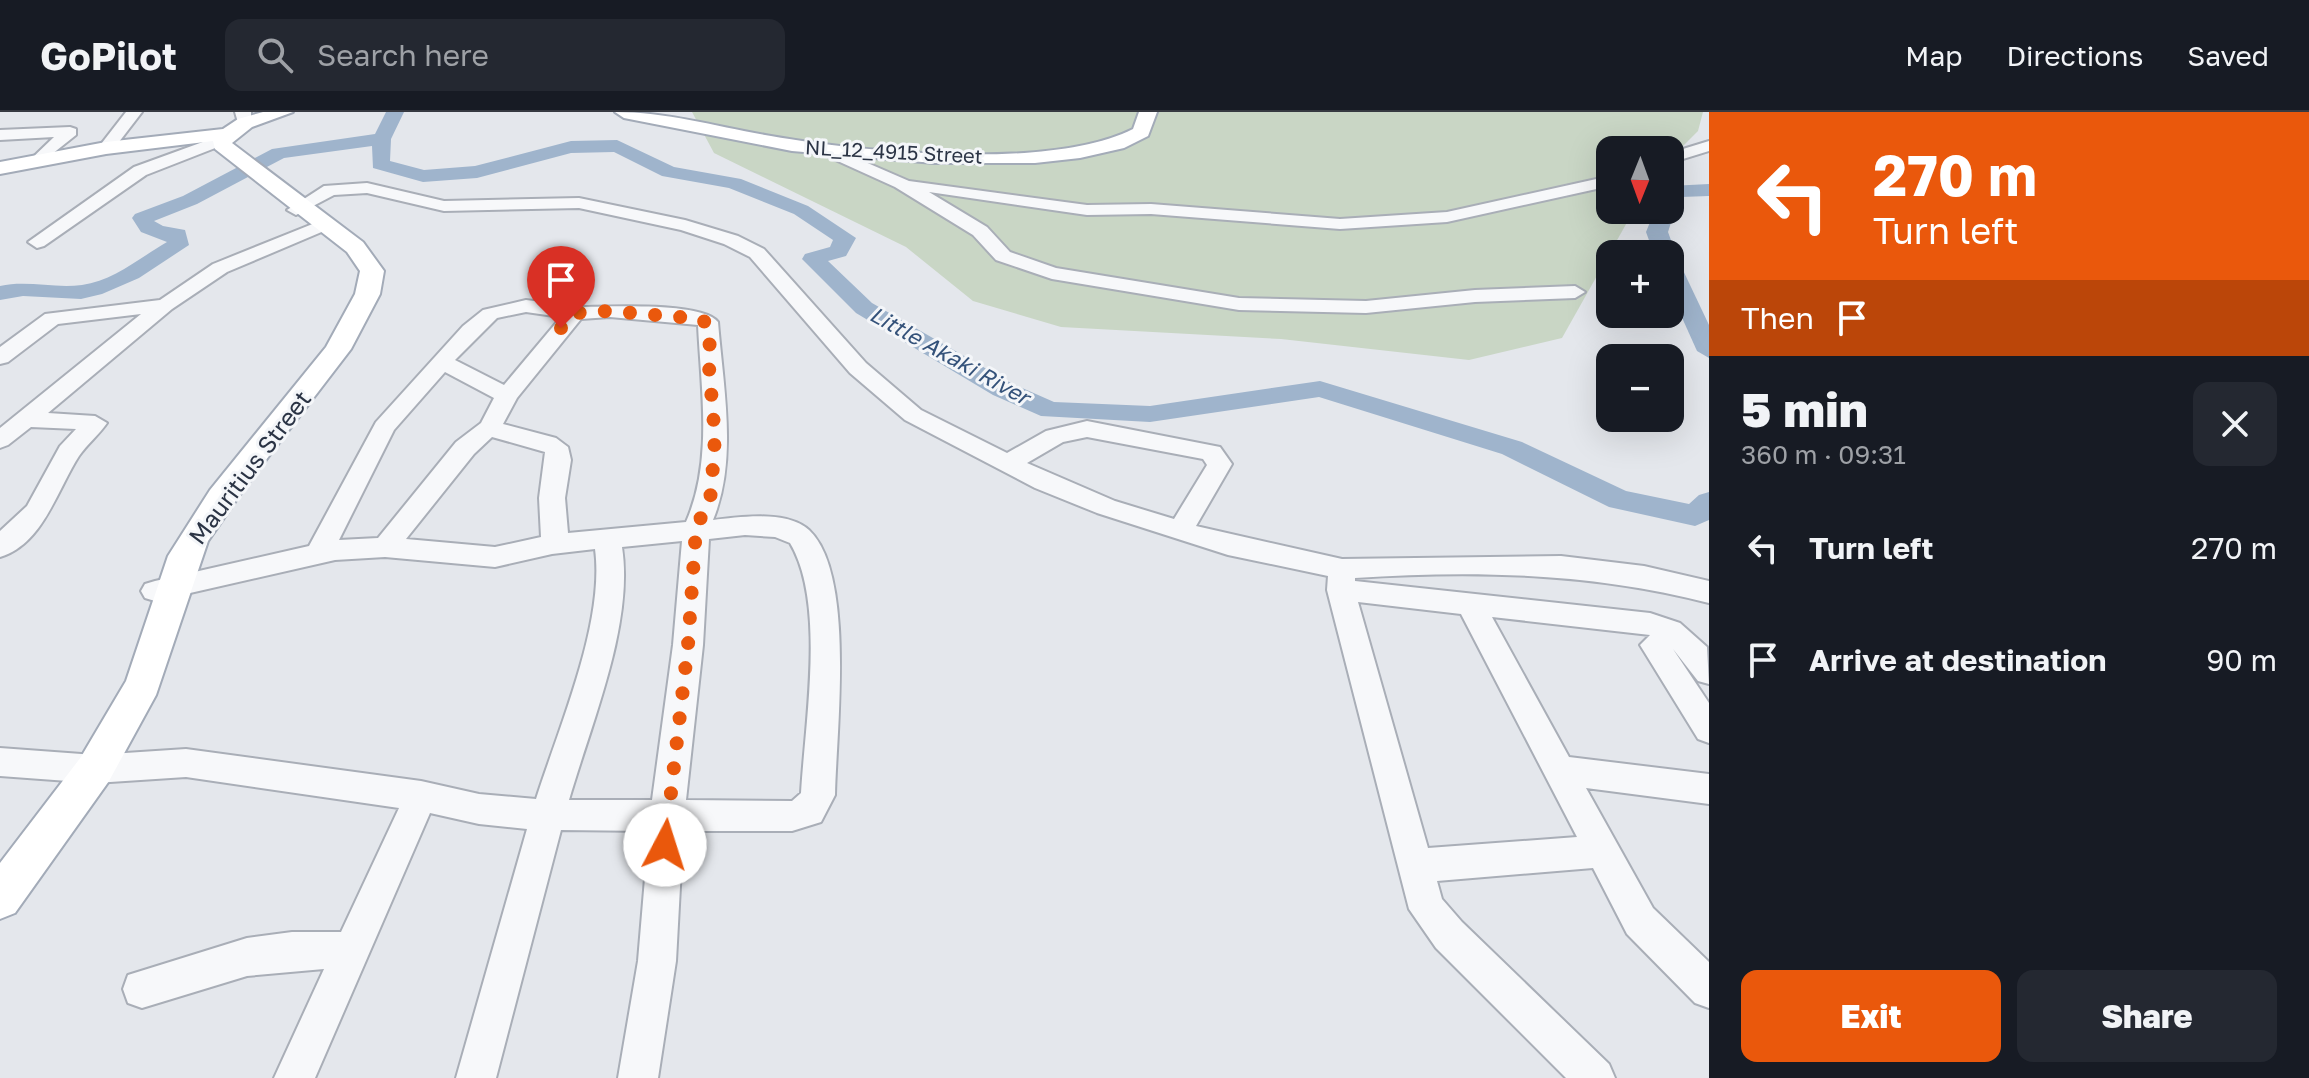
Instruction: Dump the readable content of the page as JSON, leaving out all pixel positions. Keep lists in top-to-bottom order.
{
  "streets": {
    "main road": ["NL_12_4915 Street", "Mauritius Street"]
  },
  "water": ["Little Akaki River"],
  "north": "bottom",
  "page": {
    "header": "GoPilot",
    "search": "Search here",
    "nav": ["Map", "Directions", "Saved"],
    "turn": ["270 m", "Turn left"],
    "map_buttons": ["+", "−"],
    "then": "Then",
    "heading": ["5 min", "360 m · 09:31"],
    "list": [
      {
        "name": "Turn left",
        "value": "270 m"
      },
      {
        "name": "Arrive at destination",
        "value": "90 m"
      }
    ],
    "buttons": ["Exit", "Share"]
  }
}
